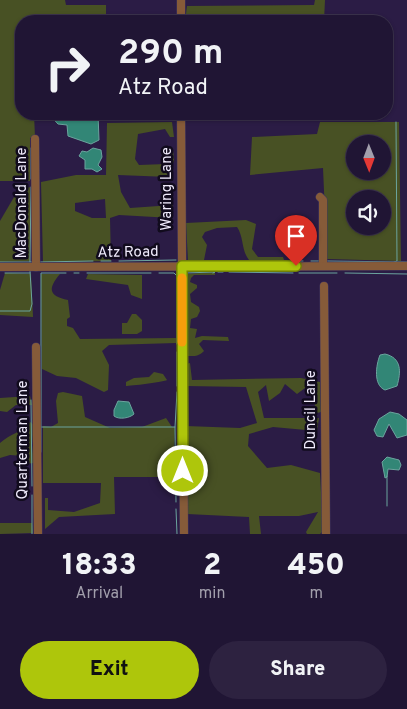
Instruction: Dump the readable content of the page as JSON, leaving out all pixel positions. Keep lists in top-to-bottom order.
{
  "streets": {
    "street": [
      "Waring Lane",
      "MacDonald Lane",
      "Atz Road",
      "Duncil Lane",
      "Quarterman Lane"
    ]
  },
  "crossings": [
    ["Waring Lane", "Atz Road"],
    ["MacDonald Lane", "Atz Road"]
  ],
  "north": "bottom",
  "page": {
    "turn": ["290 m", "Atz Road"],
    "eta": [
      "18:33",
      "Arrival",
      "2",
      "min",
      "450",
      "m"
    ],
    "buttons": ["Exit", "Share"]
  }
}
